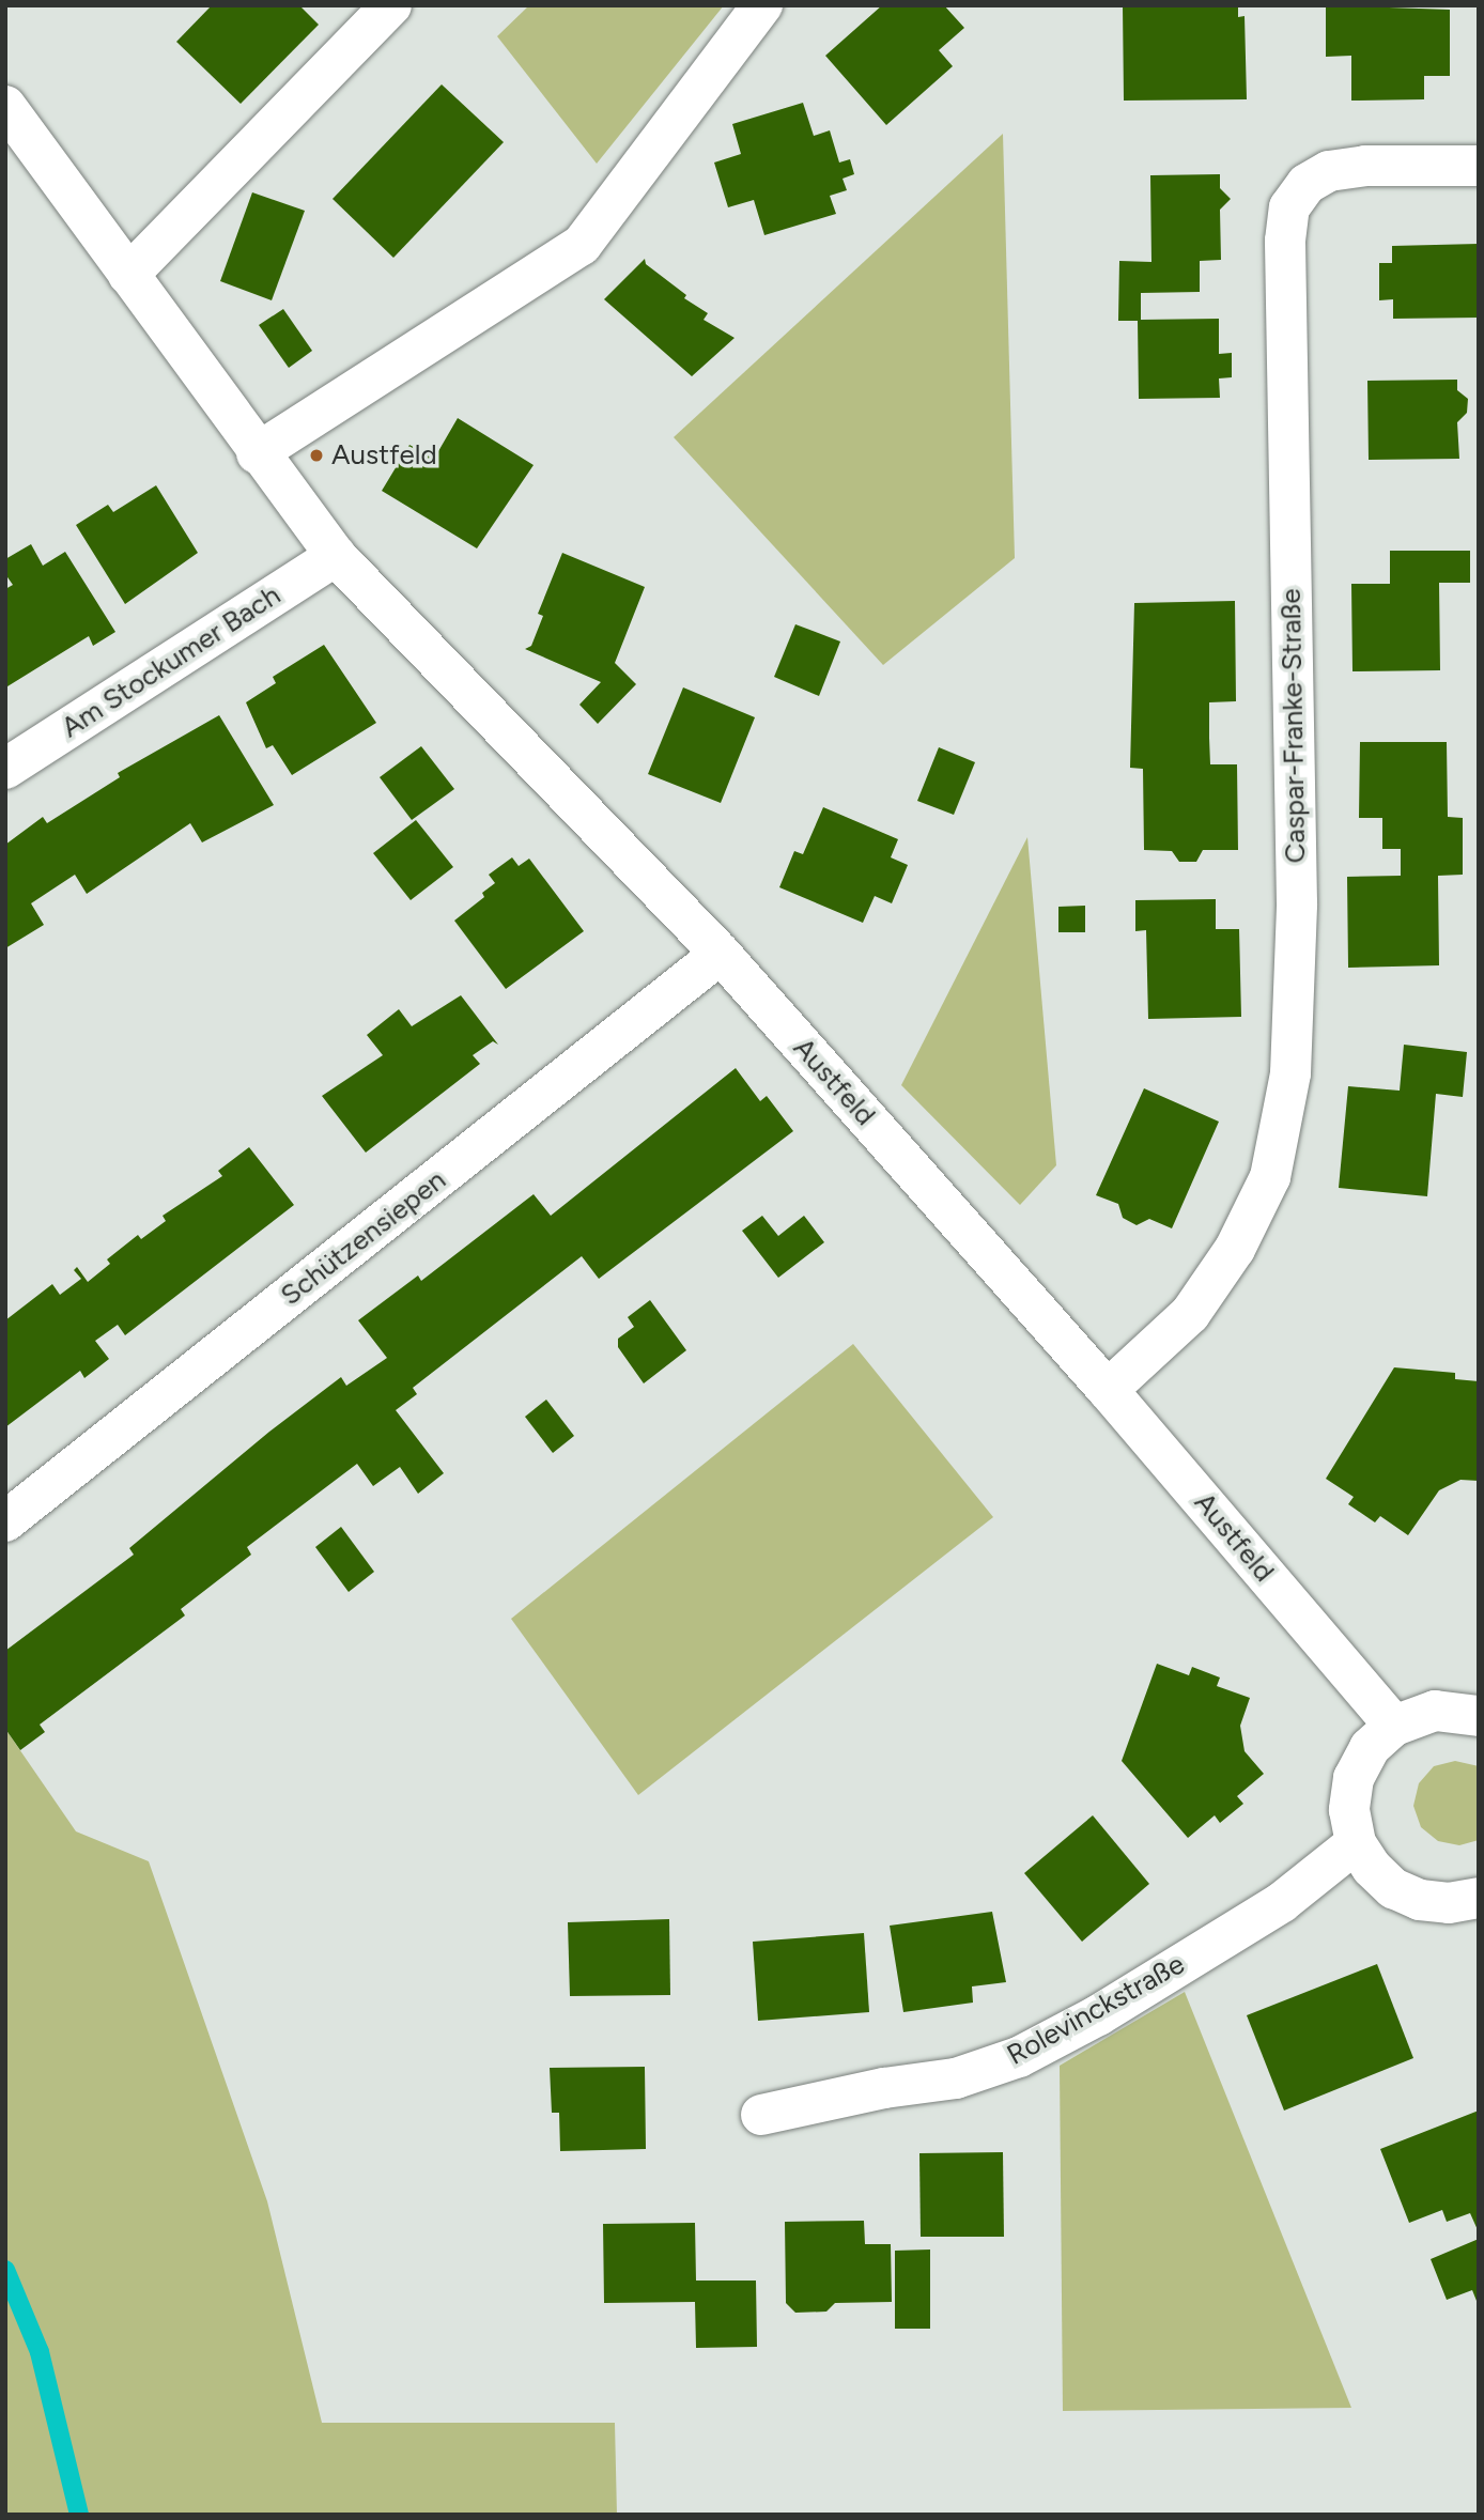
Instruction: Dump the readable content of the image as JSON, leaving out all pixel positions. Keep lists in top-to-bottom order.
{
  "streets": {
    "street": [
      "Am Stockumer Bach",
      "Caspar-Franke-Straße",
      "Austfeld",
      "Schützensiepen",
      "Rolevinckstraße"
    ]
  },
  "crossings": [
    ["Am Stockumer Bach", "Austfeld"],
    ["Caspar-Franke-Straße", "Austfeld"],
    ["Austfeld", "Schützensiepen"]
  ],
  "places": ["Austfeld"]
}
